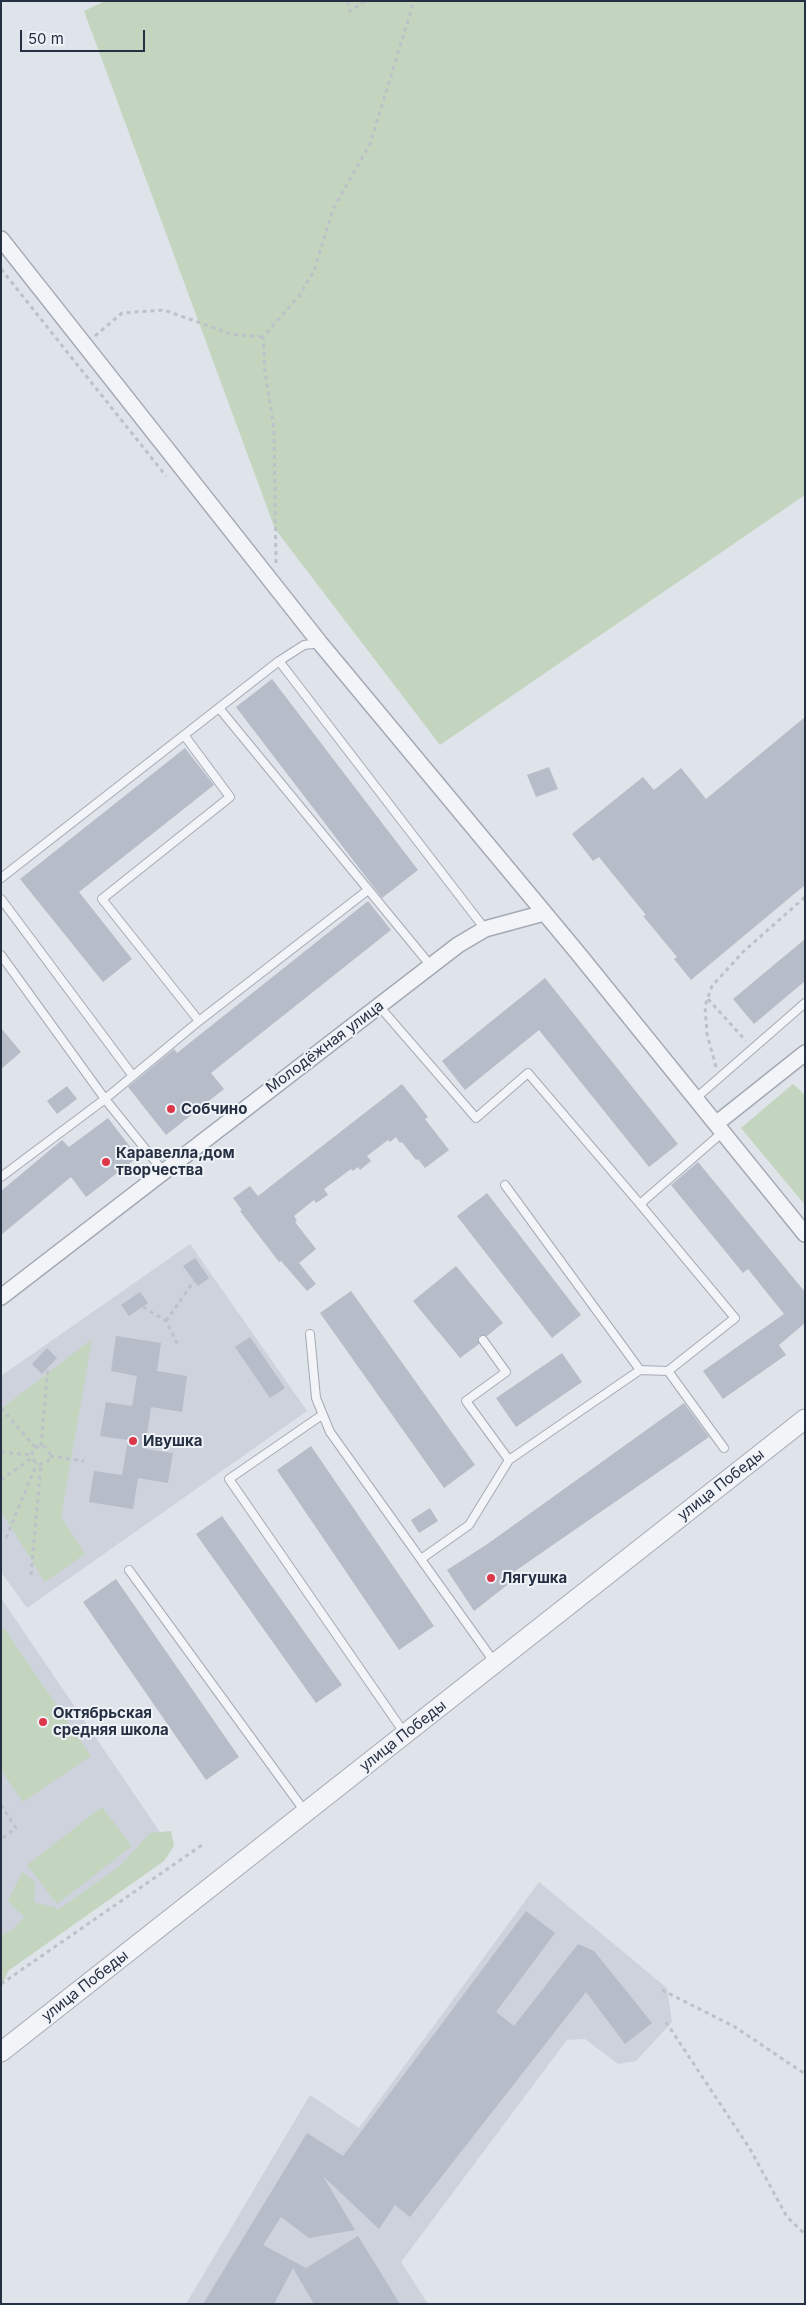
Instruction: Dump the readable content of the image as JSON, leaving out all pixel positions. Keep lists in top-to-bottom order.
{
  "streets": {
    "street": ["Молодёжная улица", "улица Победы"]
  },
  "places": [
    "Собчино",
    "Каравелла,дом творчества",
    "Ивушка",
    "Лягушка",
    "Октябрьская средняя школа"
  ],
  "scale_bar": "50 m"
}
